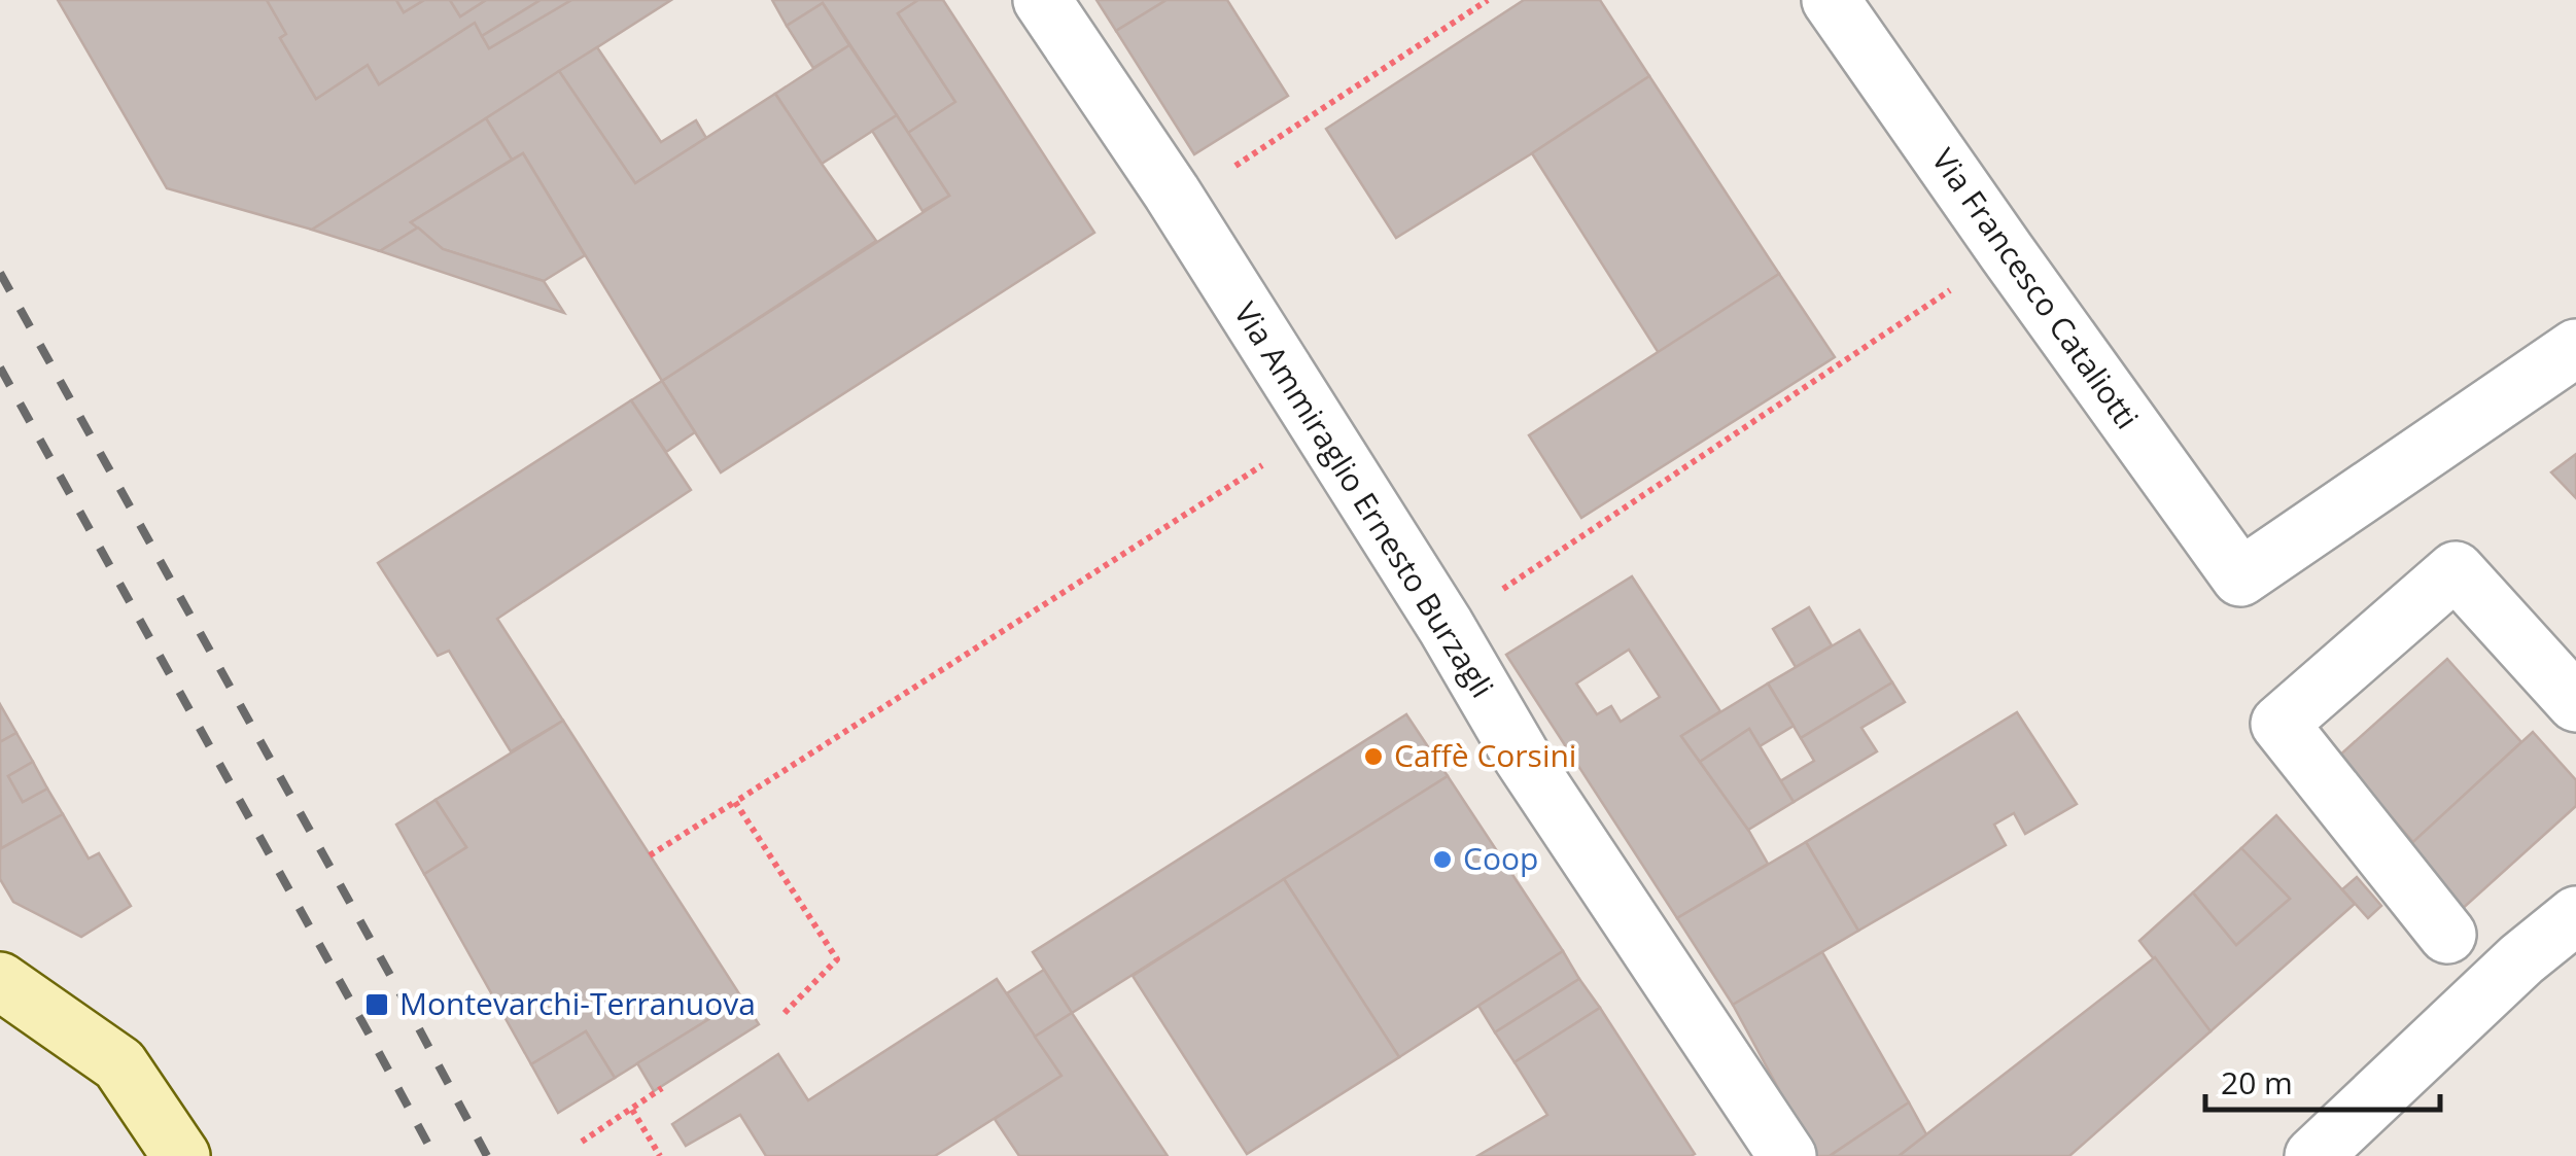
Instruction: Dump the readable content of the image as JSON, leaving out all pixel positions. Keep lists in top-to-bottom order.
{
  "streets": {
    "street": ["Via Francesco Cataliotti", "Via Ammiraglio Ernesto Burzagli"]
  },
  "places": {
    "other": ["Caffè Corsini", "Coop"],
    "transit": ["Montevarchi-Terranuova"]
  },
  "scale_bar": "20 m"
}
